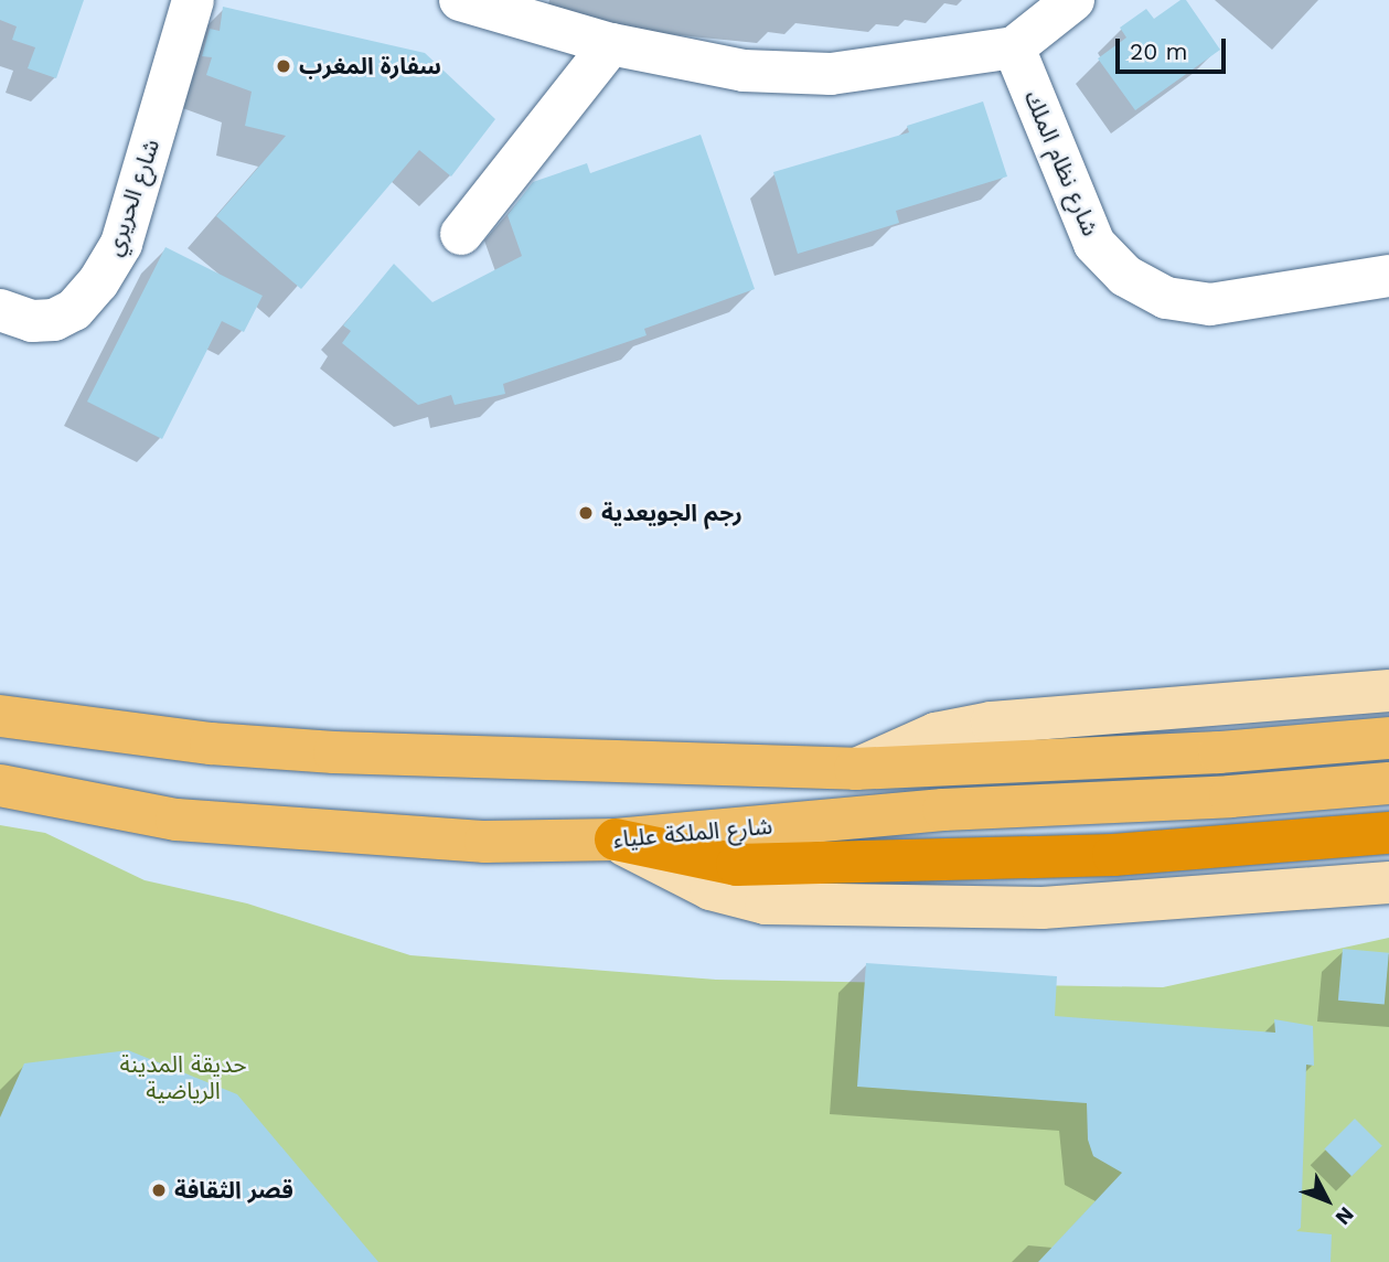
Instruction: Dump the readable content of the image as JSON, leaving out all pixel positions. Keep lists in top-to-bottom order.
{
  "streets": {
    "main road": ["شارع الملكة علياء"],
    "street": ["شارع نظام الملك", "شارع الحريري"]
  },
  "parks": ["حديقة المدينة الرياضية"],
  "places": ["سفارة المغرب", "رجم الجويعدية", "قصر الثقافة"],
  "scale_bar": "20 m",
  "north": "bottom right"
}
